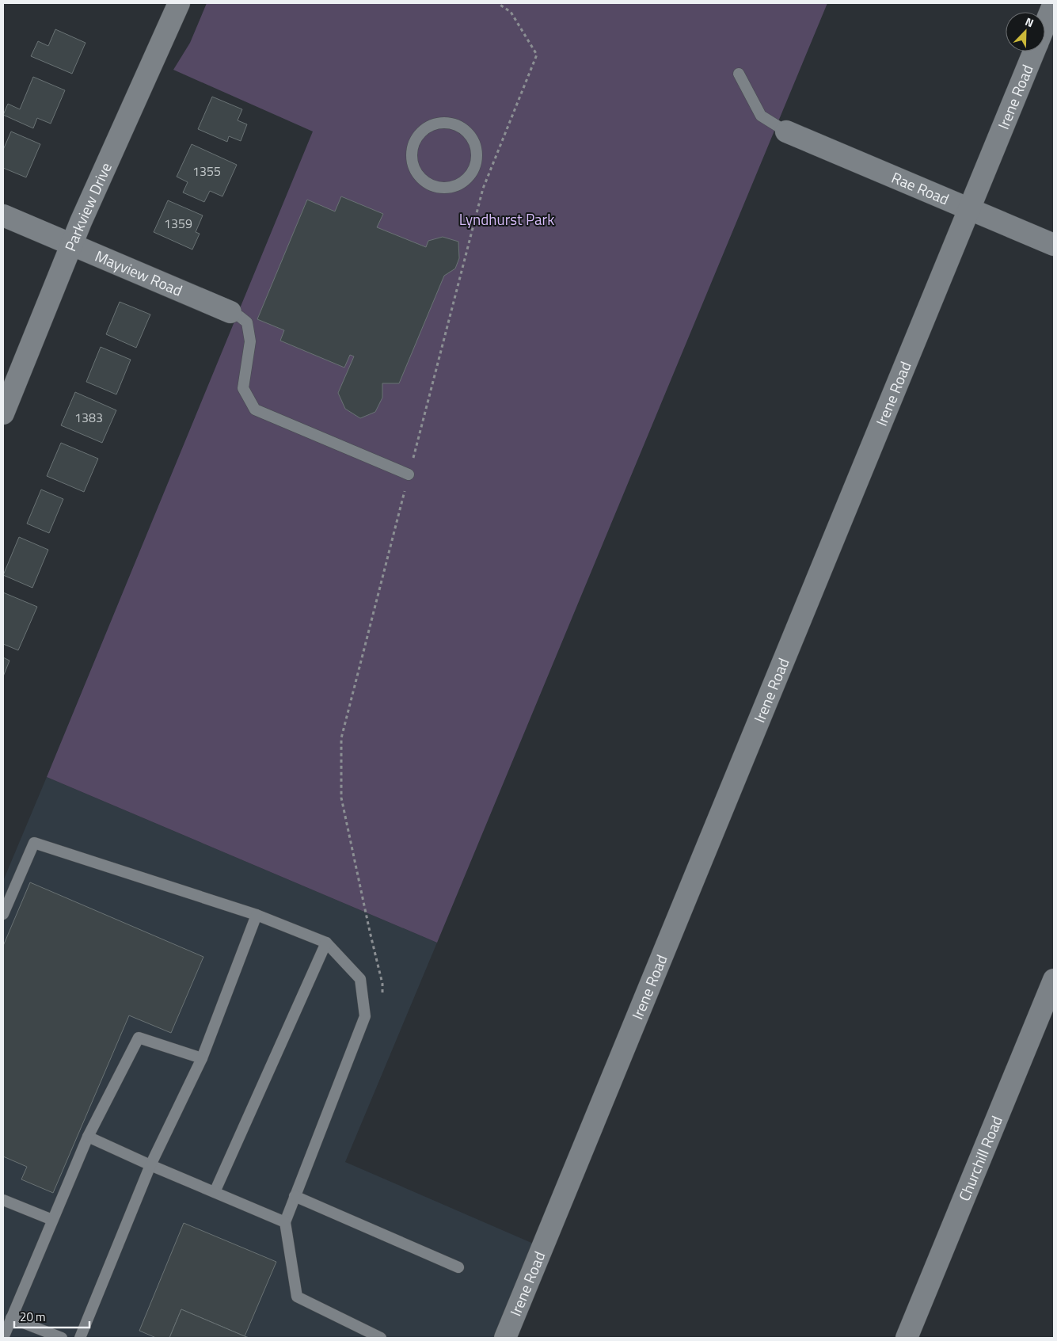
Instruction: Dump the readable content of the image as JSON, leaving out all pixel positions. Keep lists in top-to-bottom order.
{
  "streets": {
    "street": [
      "Irene Road",
      "Rae Road",
      "Parkview Drive",
      "Mayview Road",
      "Churchill Road"
    ]
  },
  "crossings": [
    ["Irene Road", "Rae Road"],
    ["Parkview Drive", "Mayview Road"]
  ],
  "parks": ["Lyndhurst Park"],
  "house_numbers": ["1355", "1359", "1383"],
  "scale_bar": "20 m",
  "north": "top right"
}
